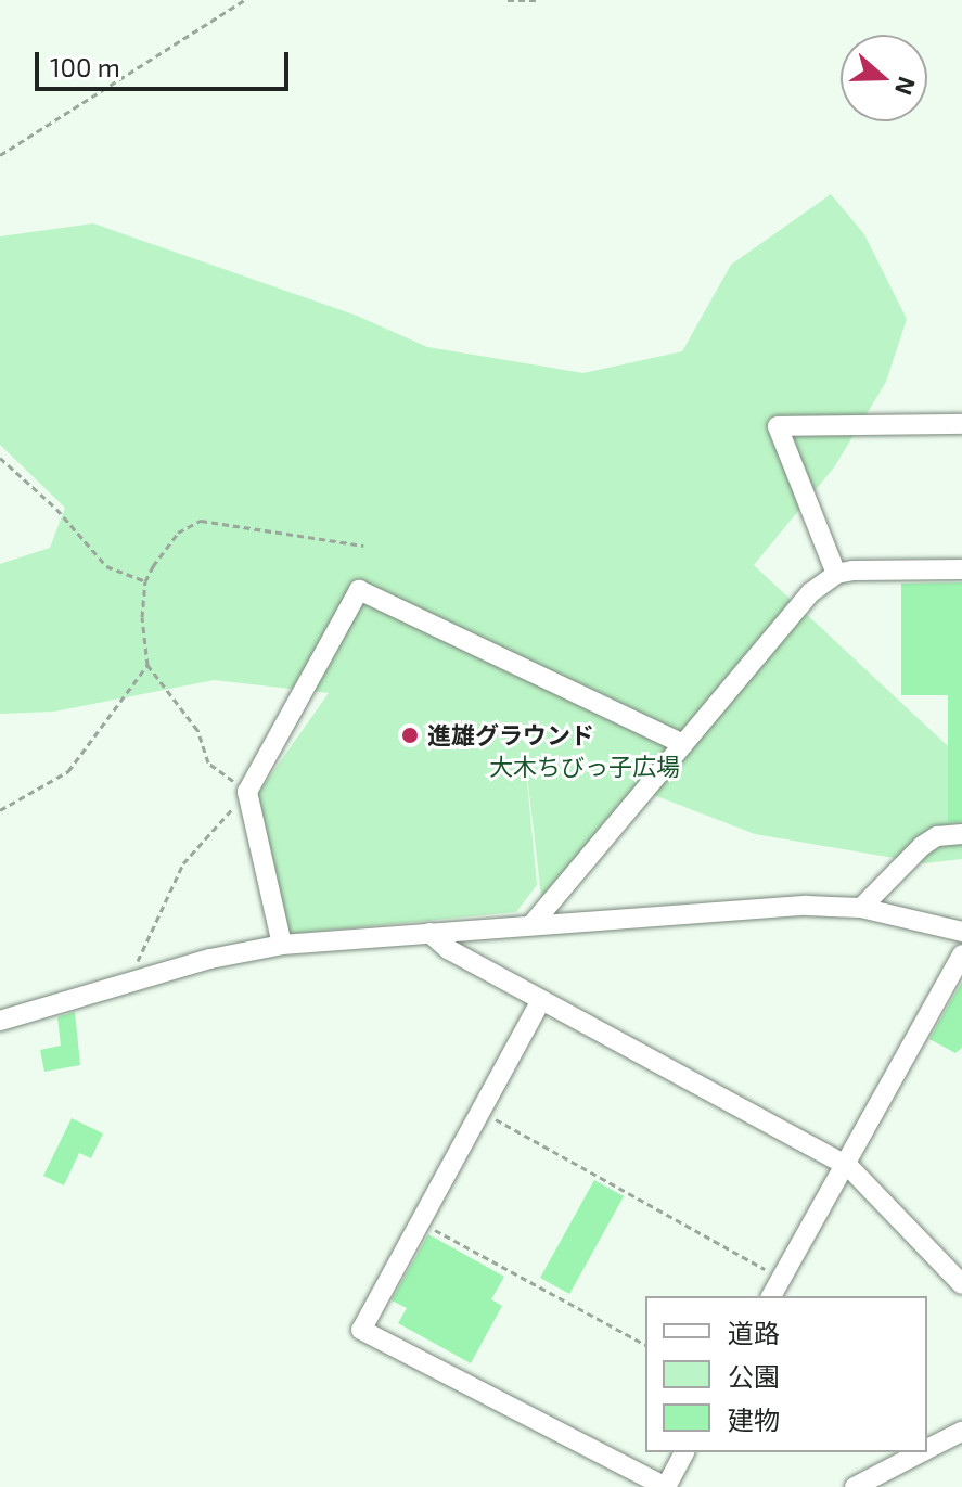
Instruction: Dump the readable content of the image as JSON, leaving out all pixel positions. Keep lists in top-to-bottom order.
{
  "parks": ["大木ちびっ子広場"],
  "places": ["進雄グラウンド"],
  "legend": ["道路", "公園", "建物"],
  "scale_bar": "100 m",
  "north": "right"
}
